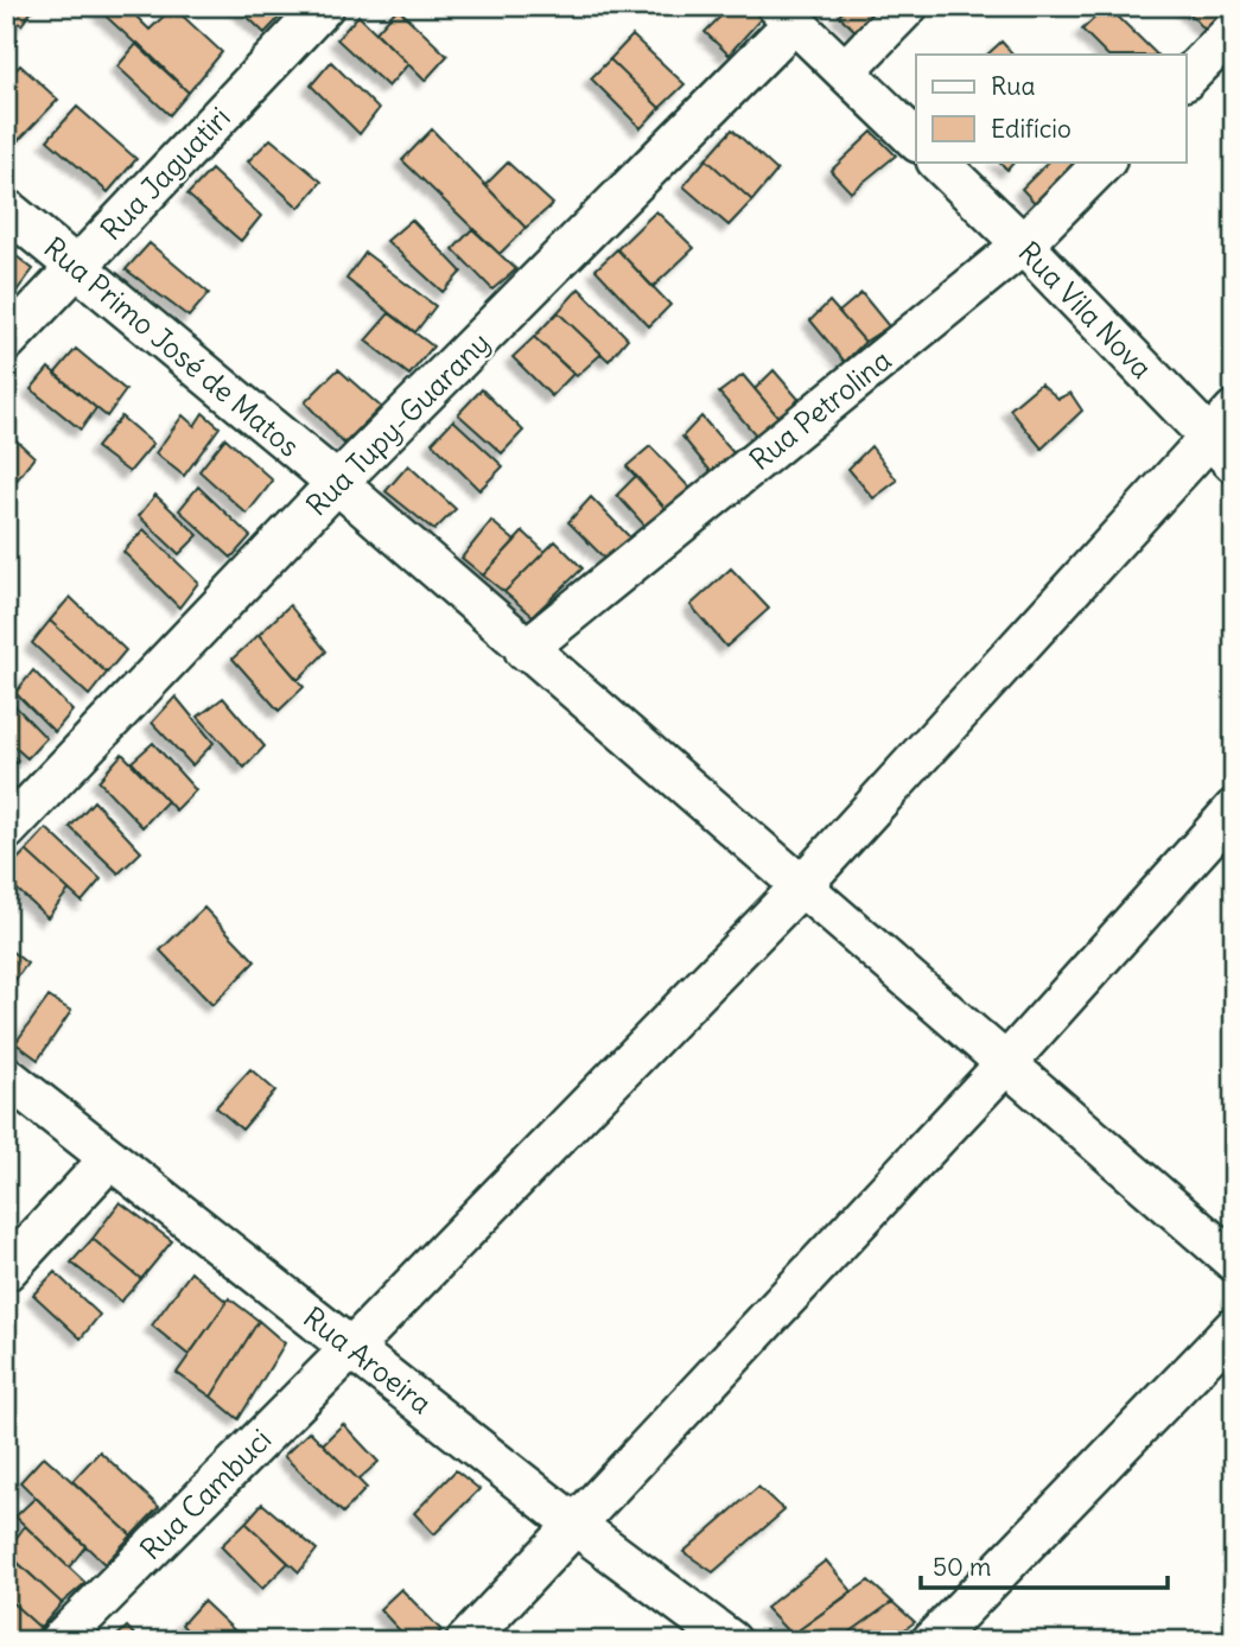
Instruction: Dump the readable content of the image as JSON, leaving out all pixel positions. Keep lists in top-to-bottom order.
{
  "streets": {
    "street": [
      "Rua Jaguatiri",
      "Rua Vila Nova",
      "Rua Primo José de Matos",
      "Rua Petrolina",
      "Rua Tupy-Guarany",
      "Rua Aroeira",
      "Rua Cambuci"
    ]
  },
  "crossings": [
    ["Rua Jaguatiri", "Rua Primo José de Matos"],
    ["Rua Vila Nova", "Rua Petrolina"],
    ["Rua Vila Nova", "Rua Cambuci"],
    ["Rua Primo José de Matos", "Rua Petrolina"],
    ["Rua Primo José de Matos", "Rua Tupy-Guarany"],
    ["Rua Primo José de Matos", "Rua Cambuci"],
    ["Rua Aroeira", "Rua Cambuci"]
  ],
  "legend": ["Rua", "Edifício"],
  "scale_bar": "50 m"
}
